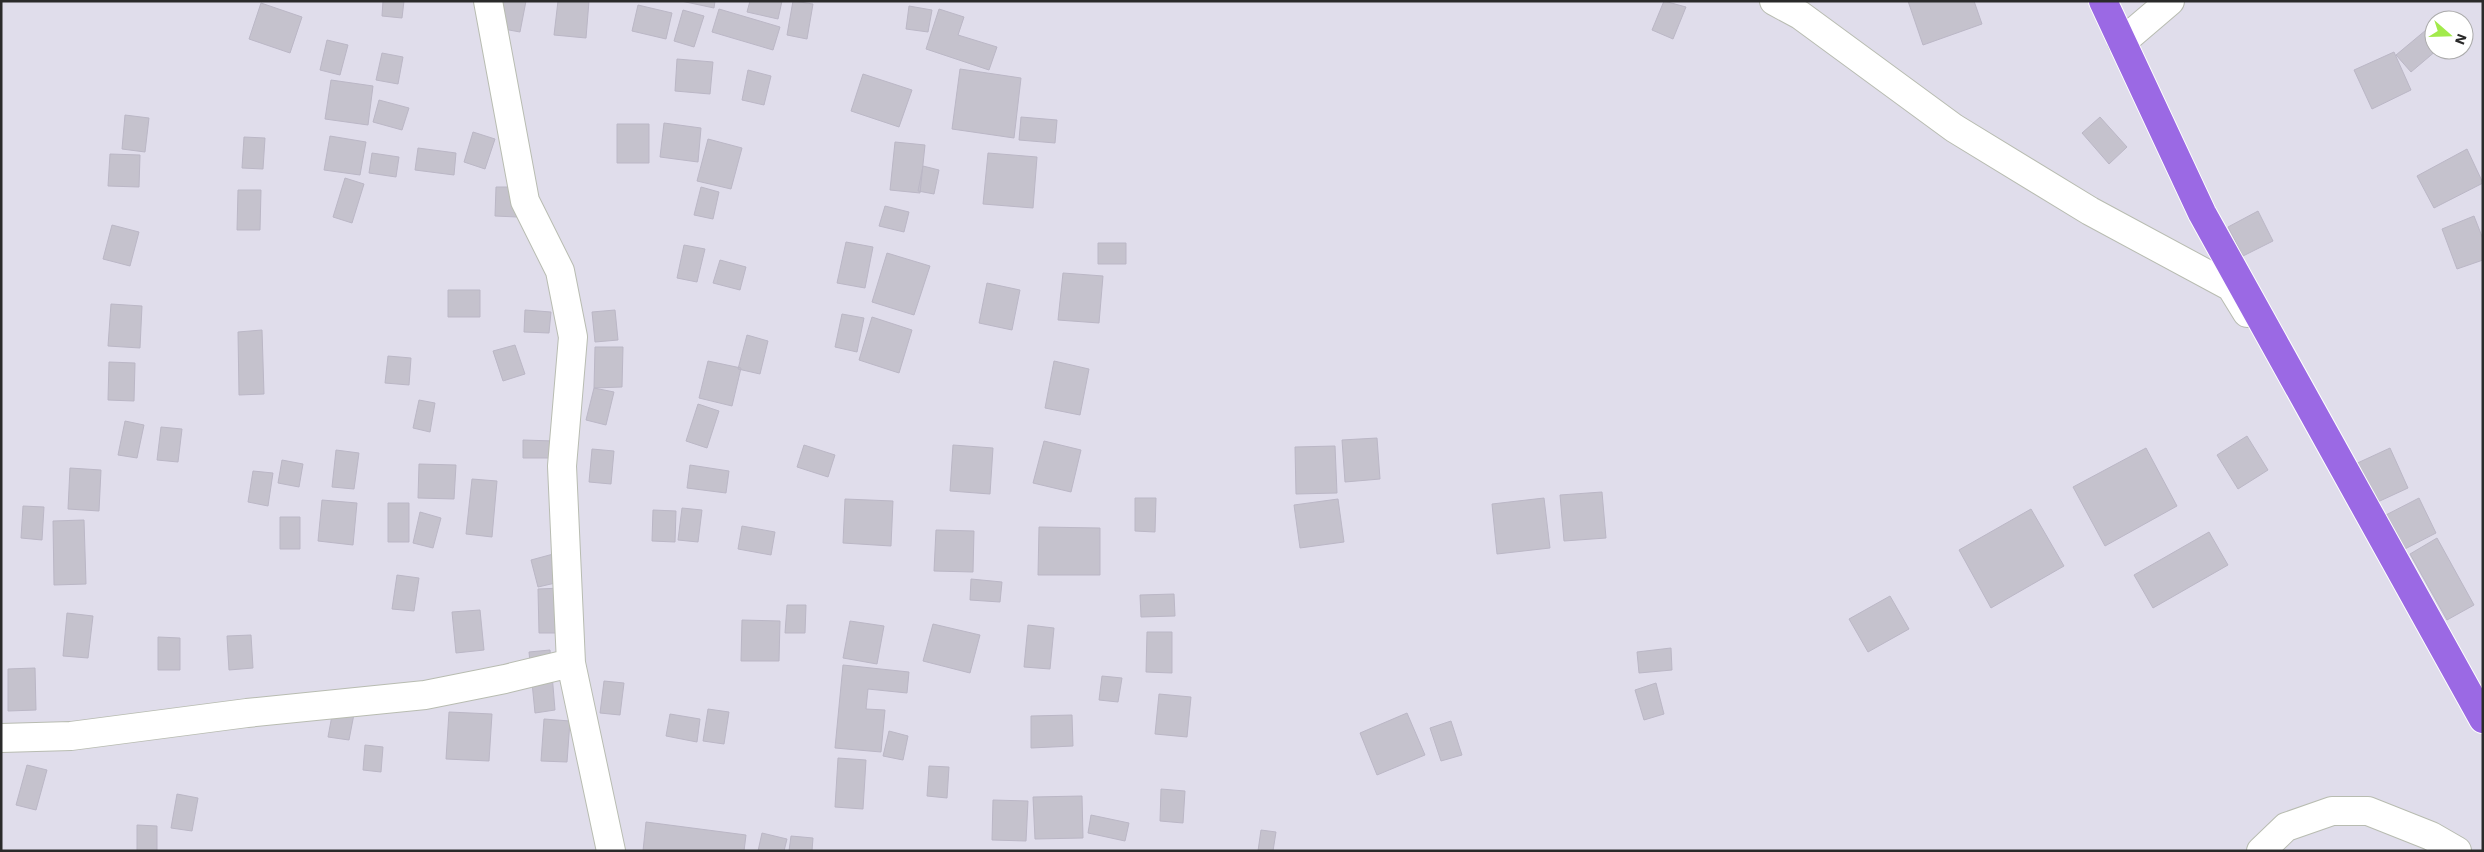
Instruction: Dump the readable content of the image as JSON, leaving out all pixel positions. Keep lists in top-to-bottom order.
{
  "north": "right"
}
